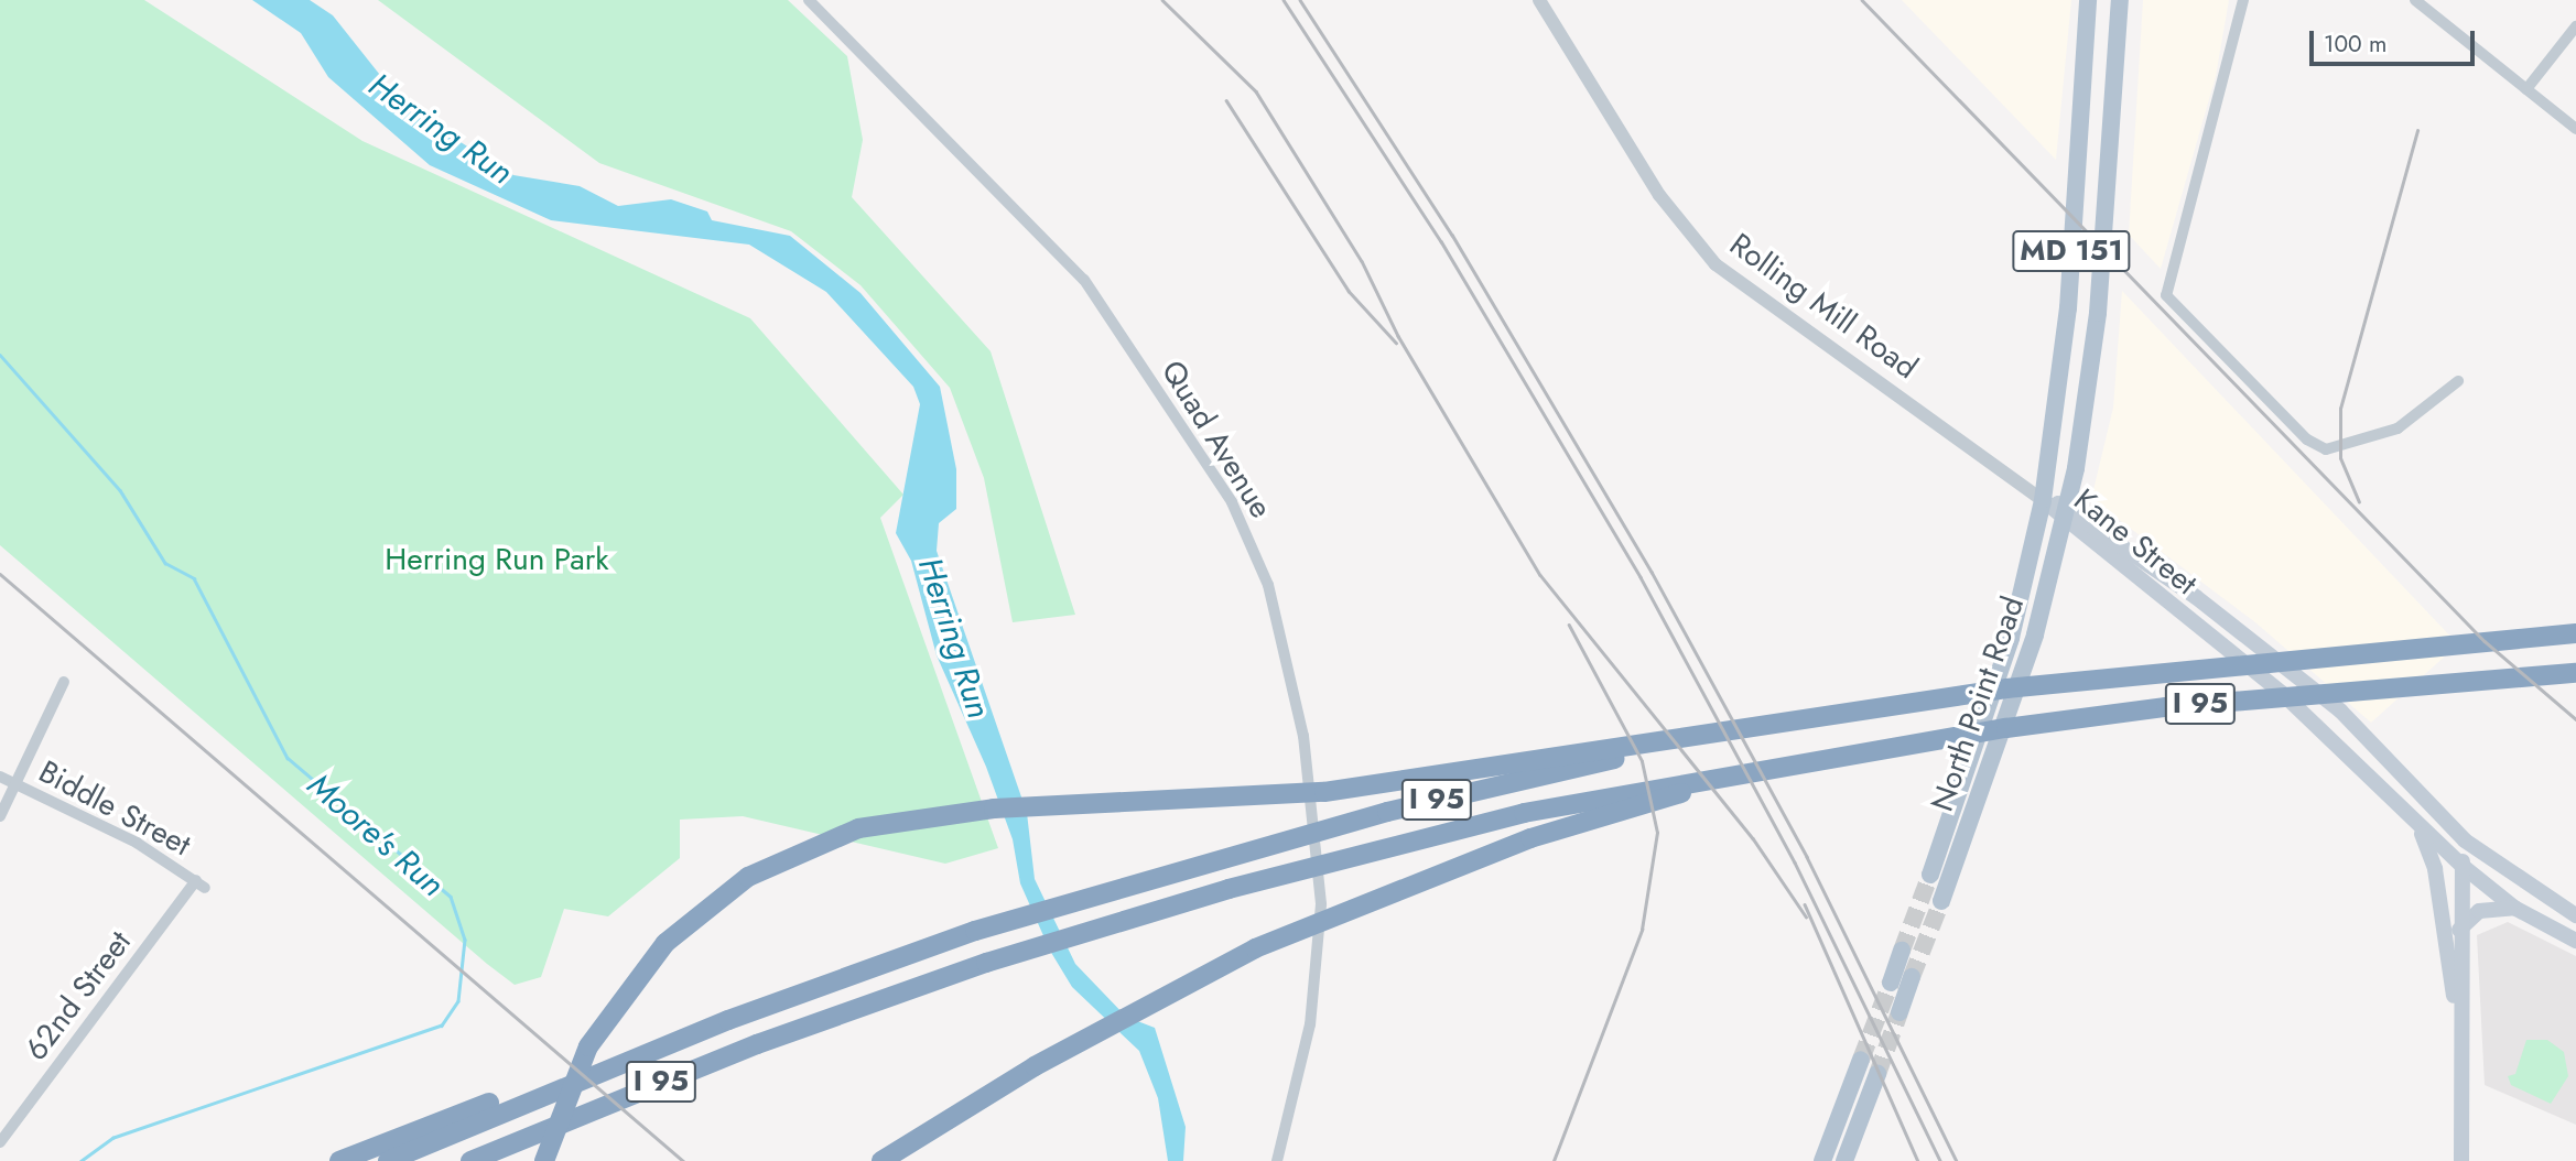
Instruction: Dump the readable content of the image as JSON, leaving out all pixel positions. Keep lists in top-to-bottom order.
{
  "streets": {
    "highway": ["I 95"],
    "main road": ["MD 151", "Kane Street", "North Point Road"],
    "street": [
      "Rolling Mill Road",
      "Quad Avenue",
      "Biddle Street",
      "62nd Street"
    ]
  },
  "crossings": [
    ["MD 151", "Rolling Mill Road"],
    ["MD 151", "Kane Street"],
    ["MD 151", "North Point Road"],
    ["Rolling Mill Road", "Kane Street"],
    ["Rolling Mill Road", "North Point Road"],
    ["Kane Street", "North Point Road"],
    ["Biddle Street", "62nd Street"]
  ],
  "water": ["Herring Run", "Moore's Run"],
  "parks": ["Herring Run Park"],
  "scale_bar": "100 m"
}
